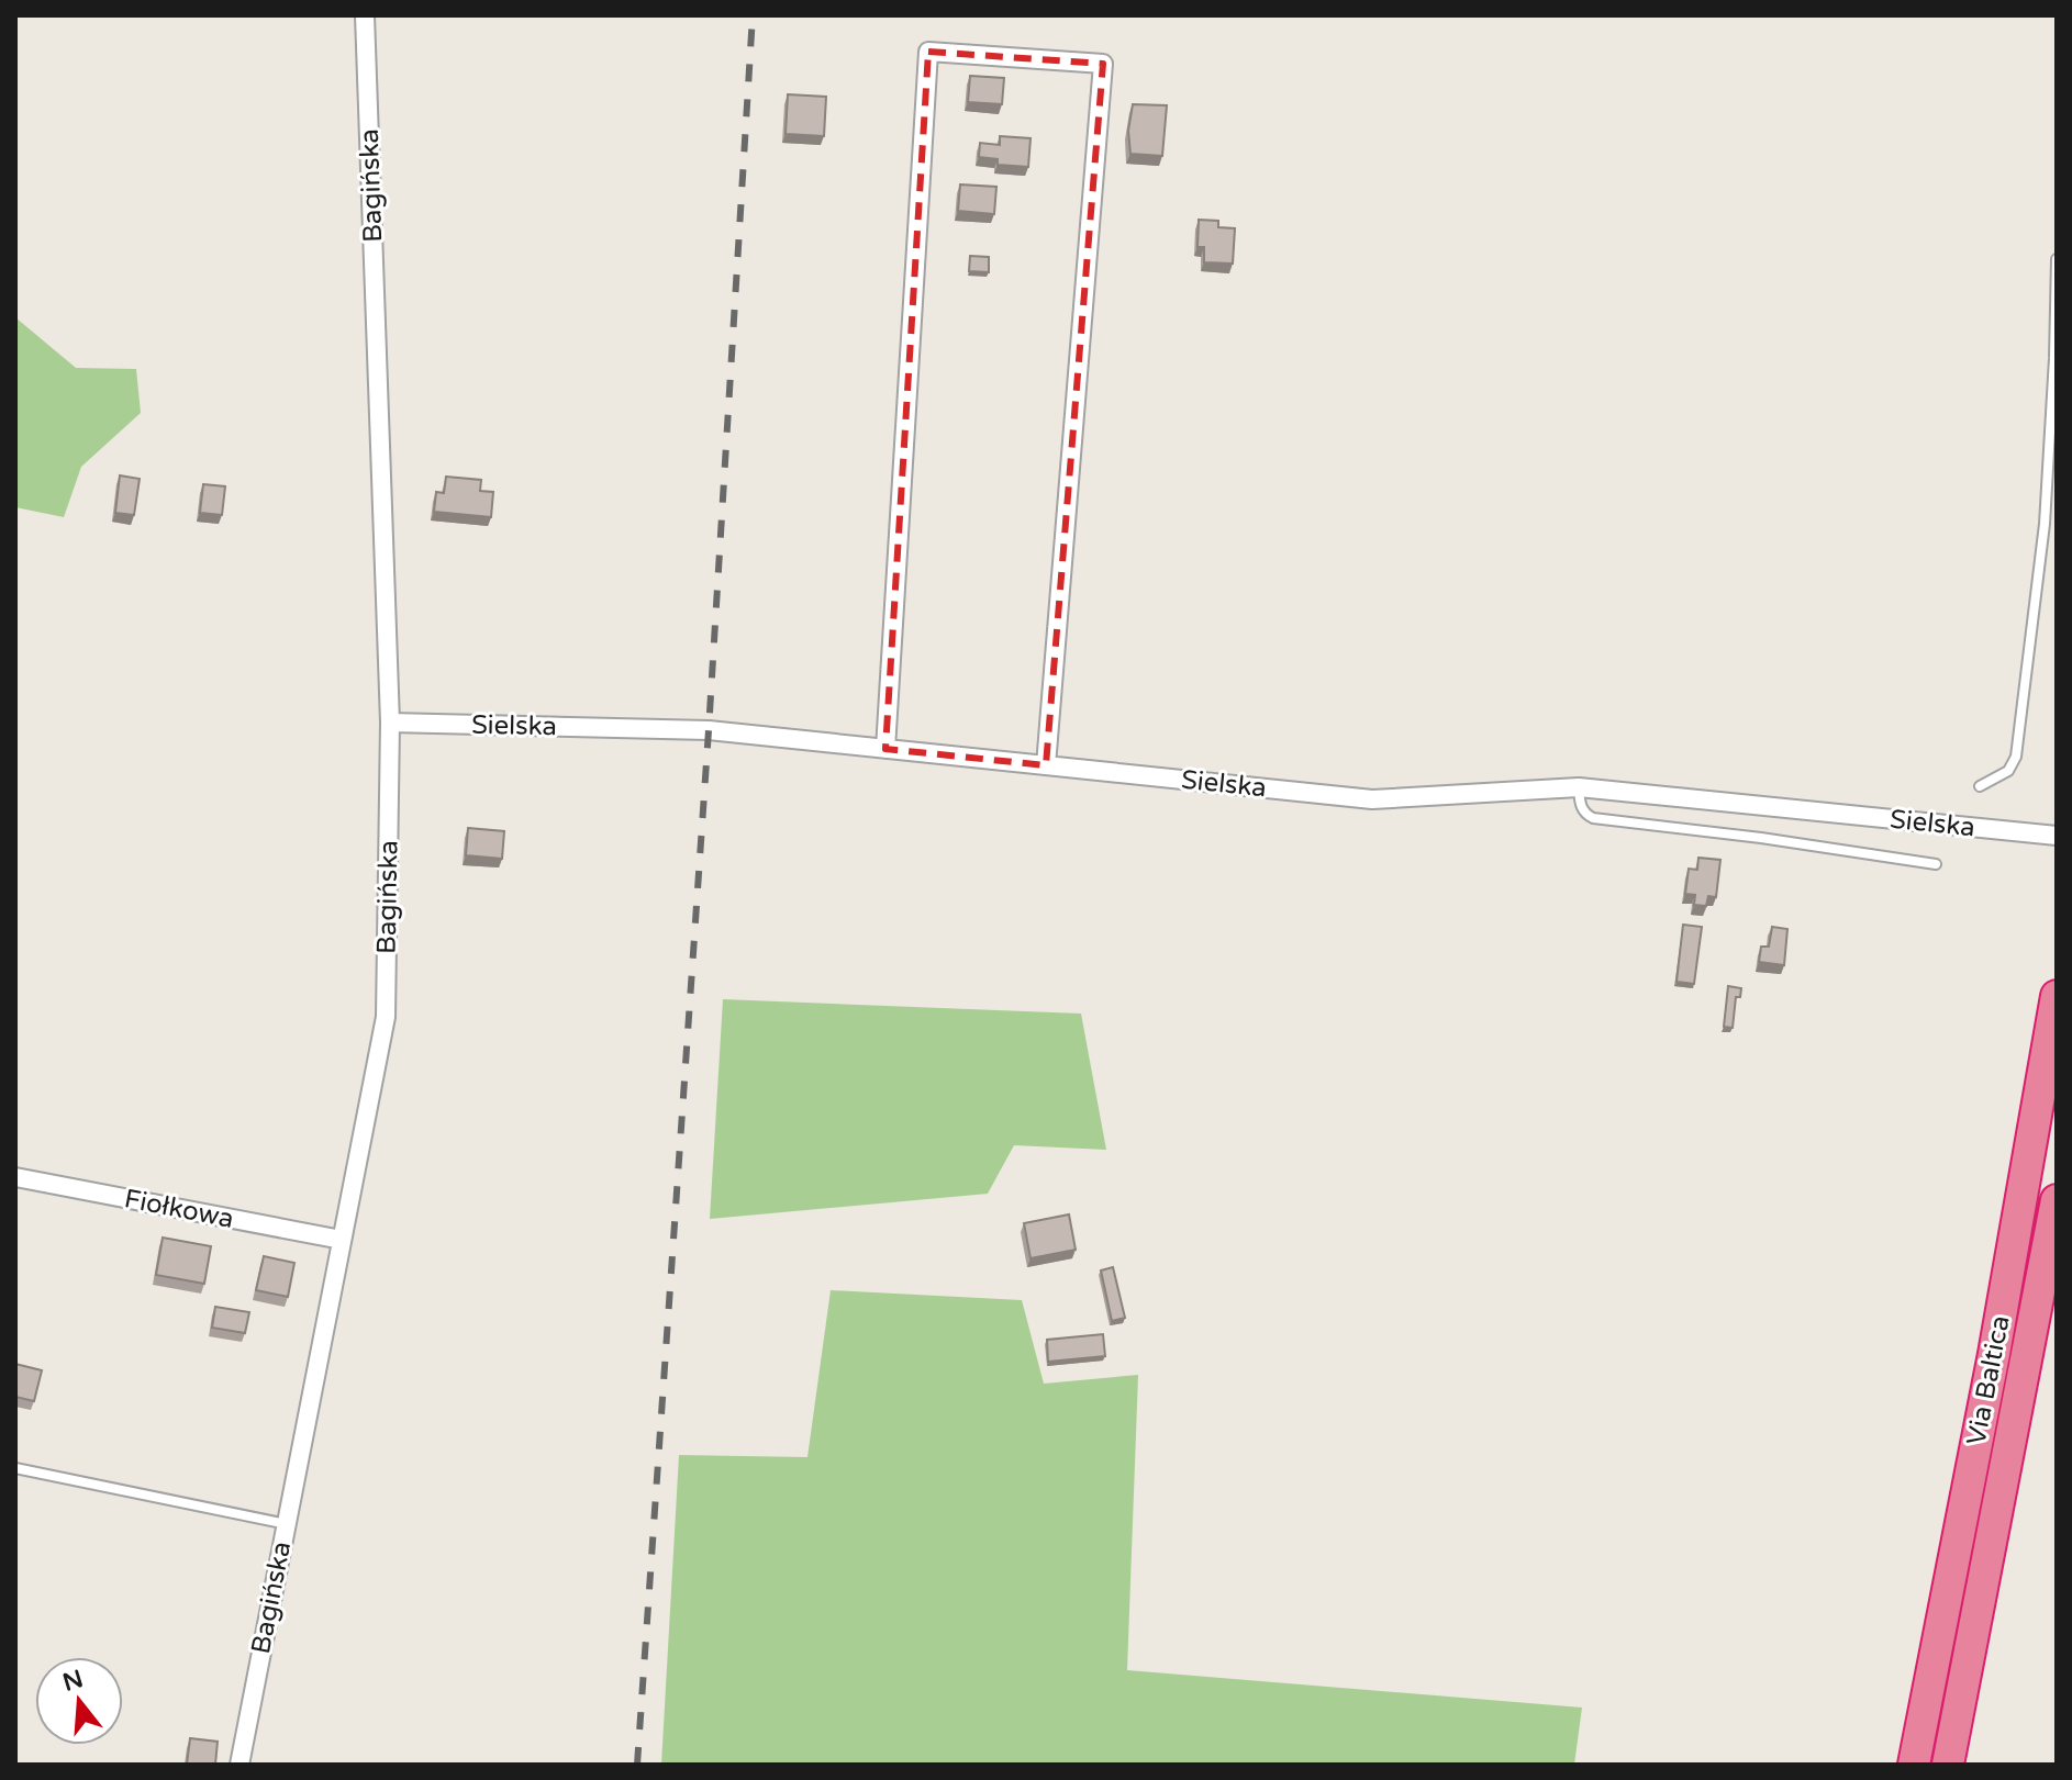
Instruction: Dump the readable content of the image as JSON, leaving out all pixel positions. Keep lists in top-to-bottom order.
{
  "streets": {
    "highway": ["Via Baltica"],
    "street": ["Bagińska", "Sielska", "Fiołkowa"]
  },
  "crossings": [
    ["Bagińska", "Sielska"],
    ["Bagińska", "Fiołkowa"]
  ],
  "north": "top"
}
